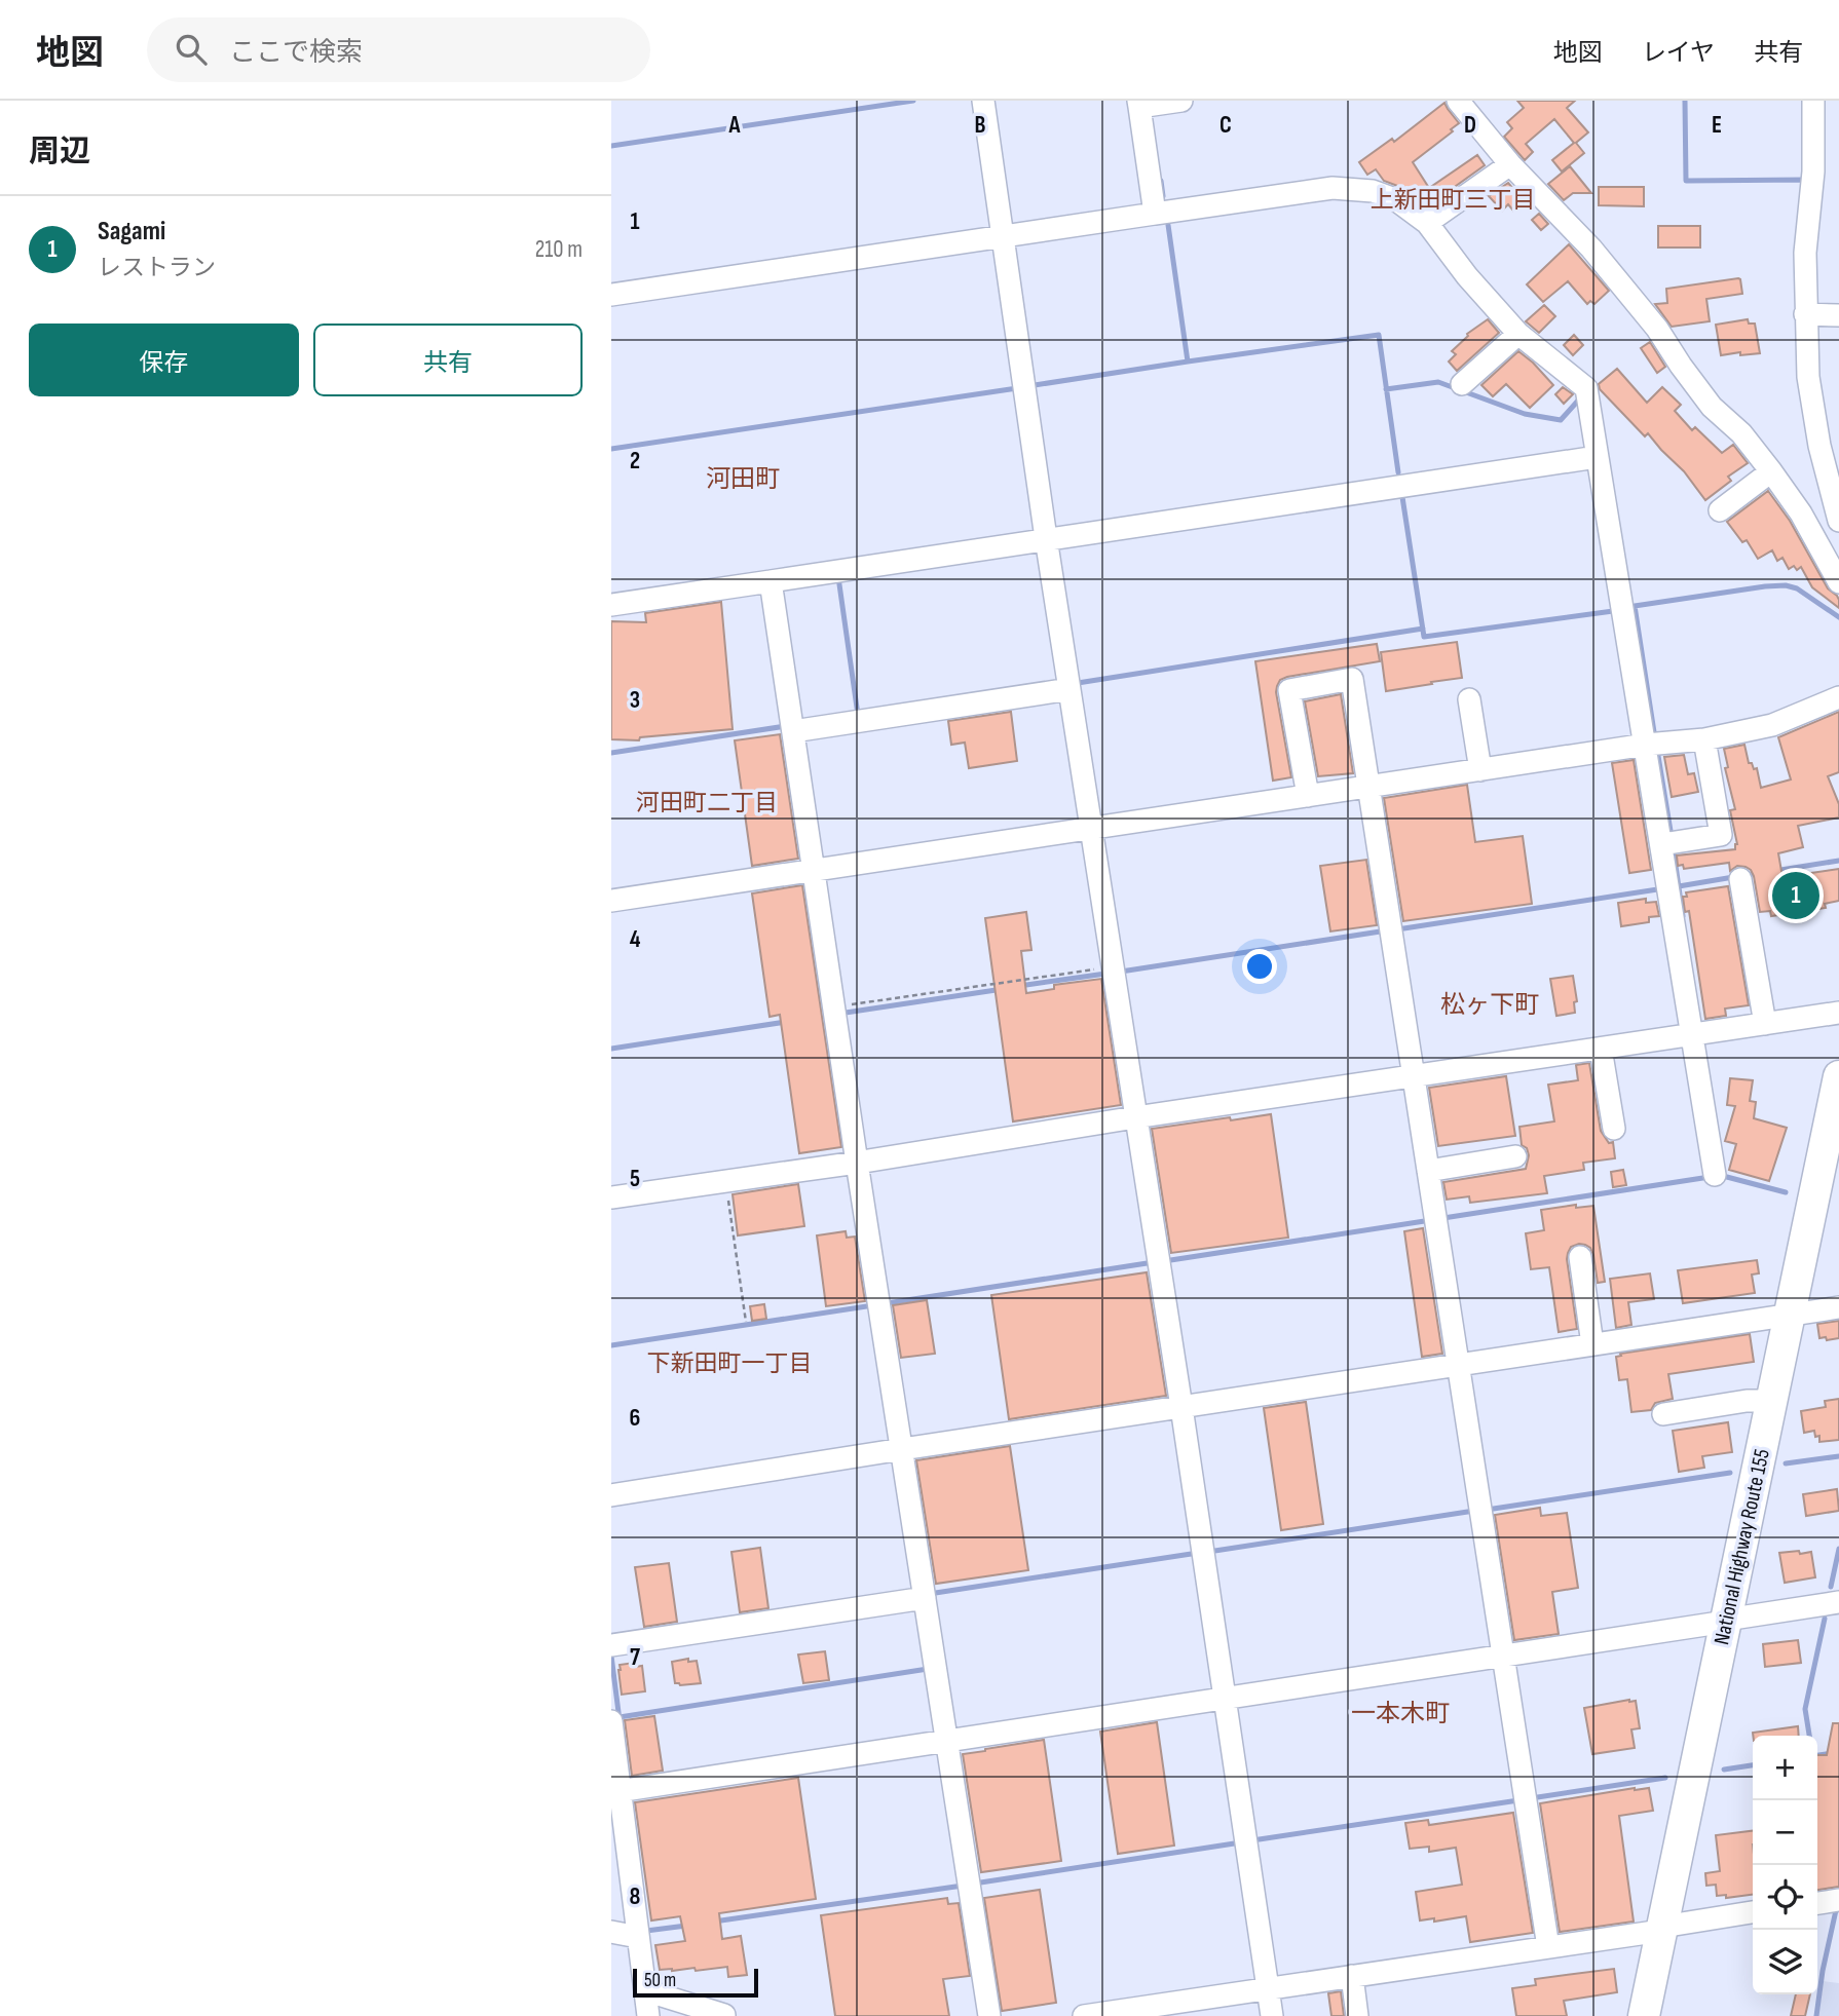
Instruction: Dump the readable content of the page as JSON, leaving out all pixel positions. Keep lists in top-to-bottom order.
{
  "streets": {
    "highway": ["National Highway Route 155"]
  },
  "districts": [
    "上新田町三丁目",
    "河田町",
    "河田町二丁目",
    "松ヶ下町",
    "下新田町一丁目",
    "一本木町"
  ],
  "scale_bar": "50 m",
  "page": {
    "header": "地図",
    "search": "ここで検索",
    "nav": ["地図", "レイヤ", "共有"],
    "heading": "周辺",
    "list": [
      {
        "mark": "1",
        "name": "Sagami",
        "note": "レストラン",
        "value": "210 m"
      }
    ],
    "buttons": ["保存", "共有"],
    "pins": "1",
    "map_buttons": ["+", "−"],
    "scale": "50 m"
  },
  "grid": {
    "columns": [
      "A",
      "B",
      "C",
      "D",
      "E"
    ],
    "rows": [
      "1",
      "2",
      "3",
      "4",
      "5",
      "6",
      "7",
      "8"
    ]
  }
}
